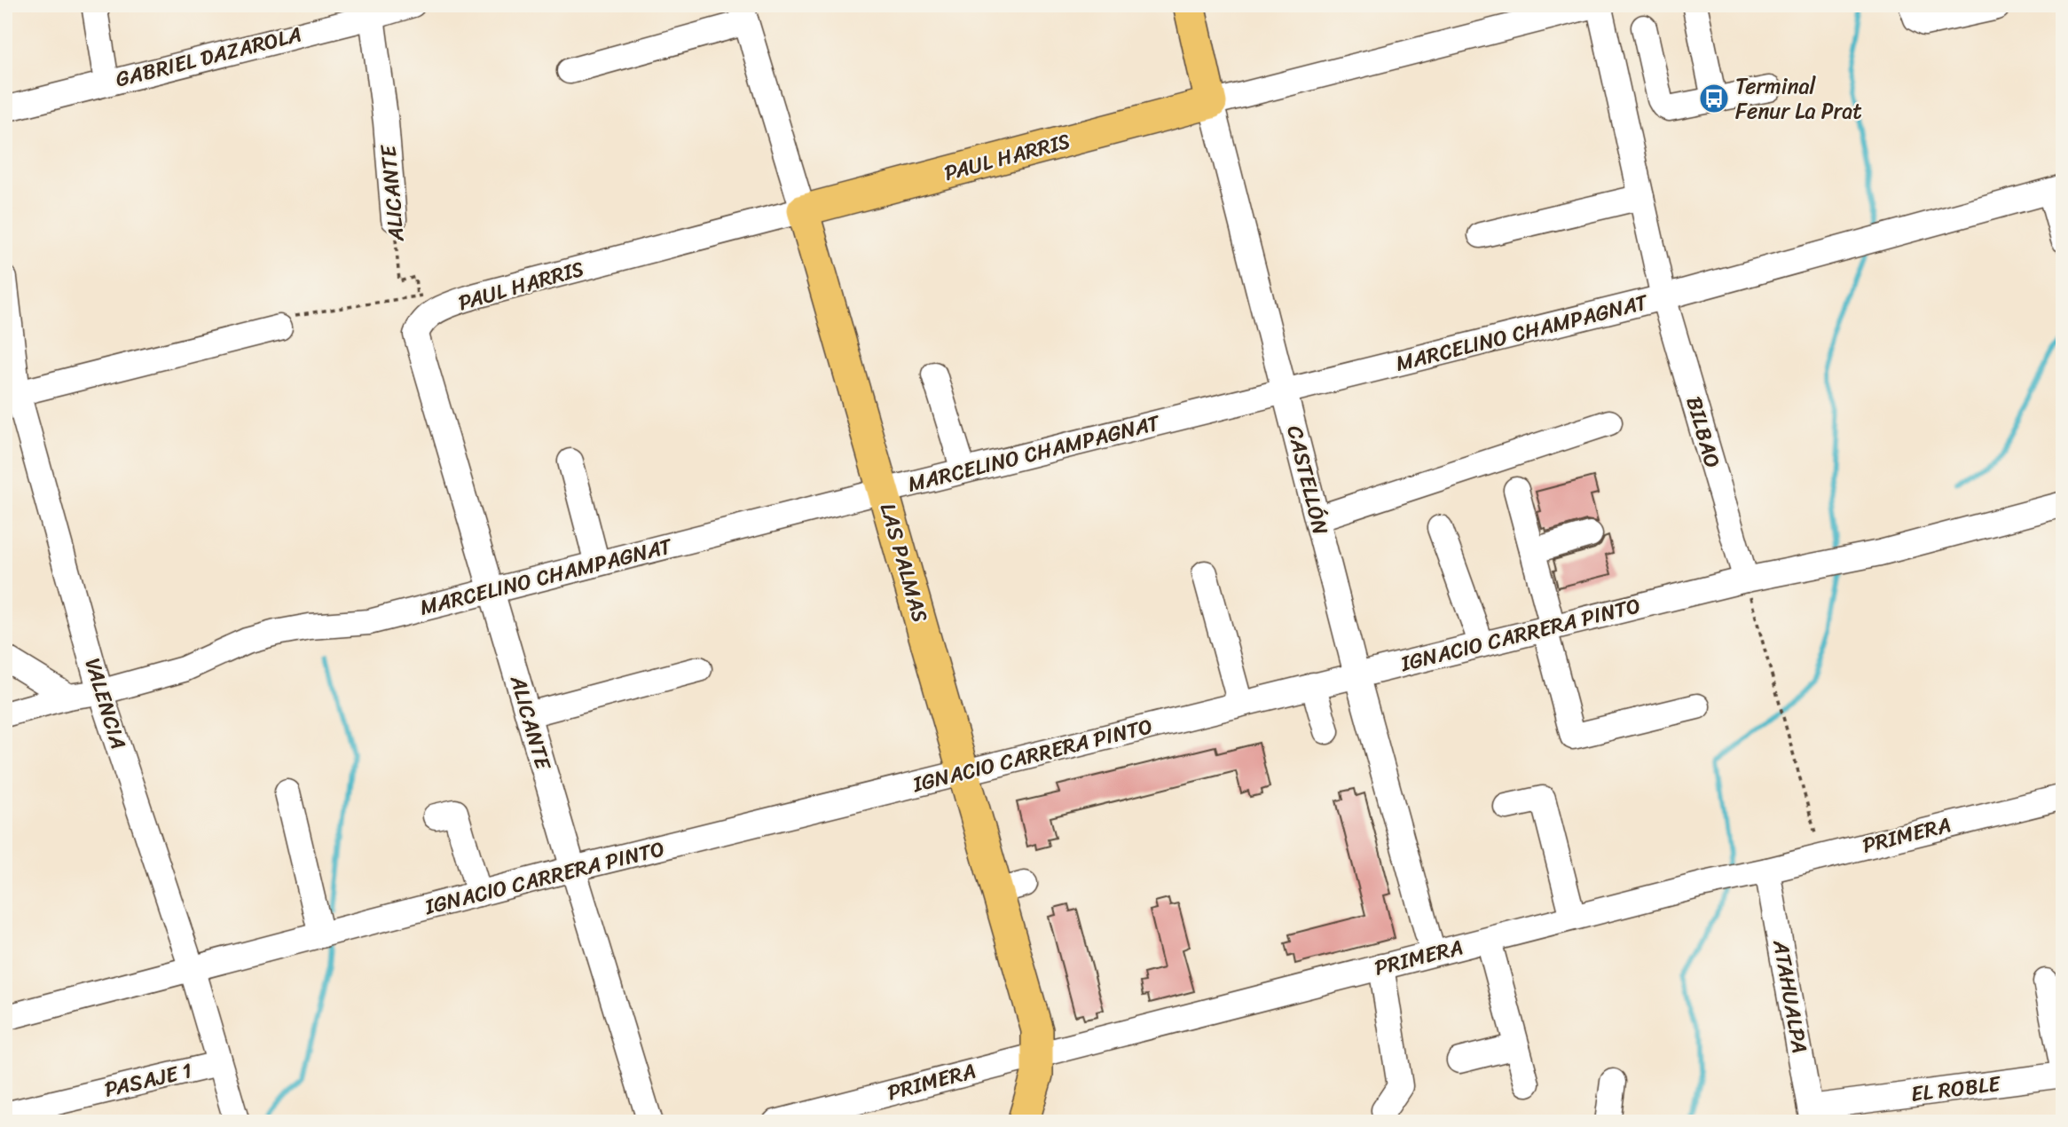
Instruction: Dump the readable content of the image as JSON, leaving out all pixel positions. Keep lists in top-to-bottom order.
{
  "streets": {
    "main road": ["PAUL HARRIS", "CASTELLÓN", "LAS PALMAS"],
    "street": [
      "GABRIEL DAZAROLA",
      "ALICANTE",
      "MARCELINO CHAMPAGNAT",
      "BILBAO",
      "IGNACIO CARRERA PINTO",
      "VALENCIA",
      "PRIMERA",
      "ATAHUALPA",
      "PASAJE 1",
      "EL ROBLE"
    ]
  },
  "crossings": [
    ["GABRIEL DAZAROLA", "ALICANTE"],
    ["PAUL HARRIS", "ALICANTE"],
    ["PAUL HARRIS", "BILBAO"],
    ["PAUL HARRIS", "CASTELLÓN"],
    ["PAUL HARRIS", "LAS PALMAS"],
    ["ALICANTE", "MARCELINO CHAMPAGNAT"],
    ["ALICANTE", "IGNACIO CARRERA PINTO"],
    ["MARCELINO CHAMPAGNAT", "BILBAO"],
    ["MARCELINO CHAMPAGNAT", "CASTELLÓN"],
    ["MARCELINO CHAMPAGNAT", "LAS PALMAS"],
    ["MARCELINO CHAMPAGNAT", "VALENCIA"],
    ["BILBAO", "IGNACIO CARRERA PINTO"],
    ["CASTELLÓN", "IGNACIO CARRERA PINTO"],
    ["CASTELLÓN", "PRIMERA"],
    ["LAS PALMAS", "IGNACIO CARRERA PINTO"],
    ["LAS PALMAS", "PRIMERA"],
    ["IGNACIO CARRERA PINTO", "VALENCIA"],
    ["VALENCIA", "PASAJE 1"],
    ["PRIMERA", "ATAHUALPA"],
    ["ATAHUALPA", "EL ROBLE"]
  ],
  "places": {
    "bus stop": ["Terminal Fenur La Prat"]
  }
}
